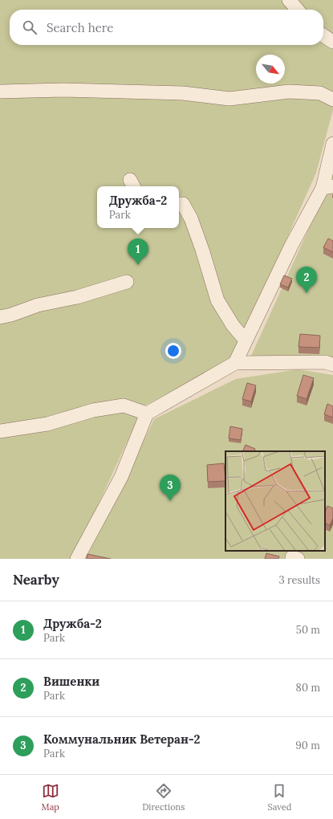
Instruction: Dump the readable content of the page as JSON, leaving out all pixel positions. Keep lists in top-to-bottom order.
{
  "north": "bottom right",
  "page": {
    "search": "Search here",
    "popup": ["Дружба-2", "Park"],
    "pins": ["1", "2", "3"],
    "heading": ["Nearby", "3 results"],
    "list": [
      {
        "mark": "1",
        "name": "Дружба-2",
        "note": "Park",
        "value": "50 m"
      },
      {
        "mark": "2",
        "name": "Вишенки",
        "note": "Park",
        "value": "80 m"
      },
      {
        "mark": "3",
        "name": "Коммунальник Ветеран-2",
        "note": "Park",
        "value": "90 m"
      }
    ],
    "nav": ["Map", "Directions", "Saved"]
  }
}
